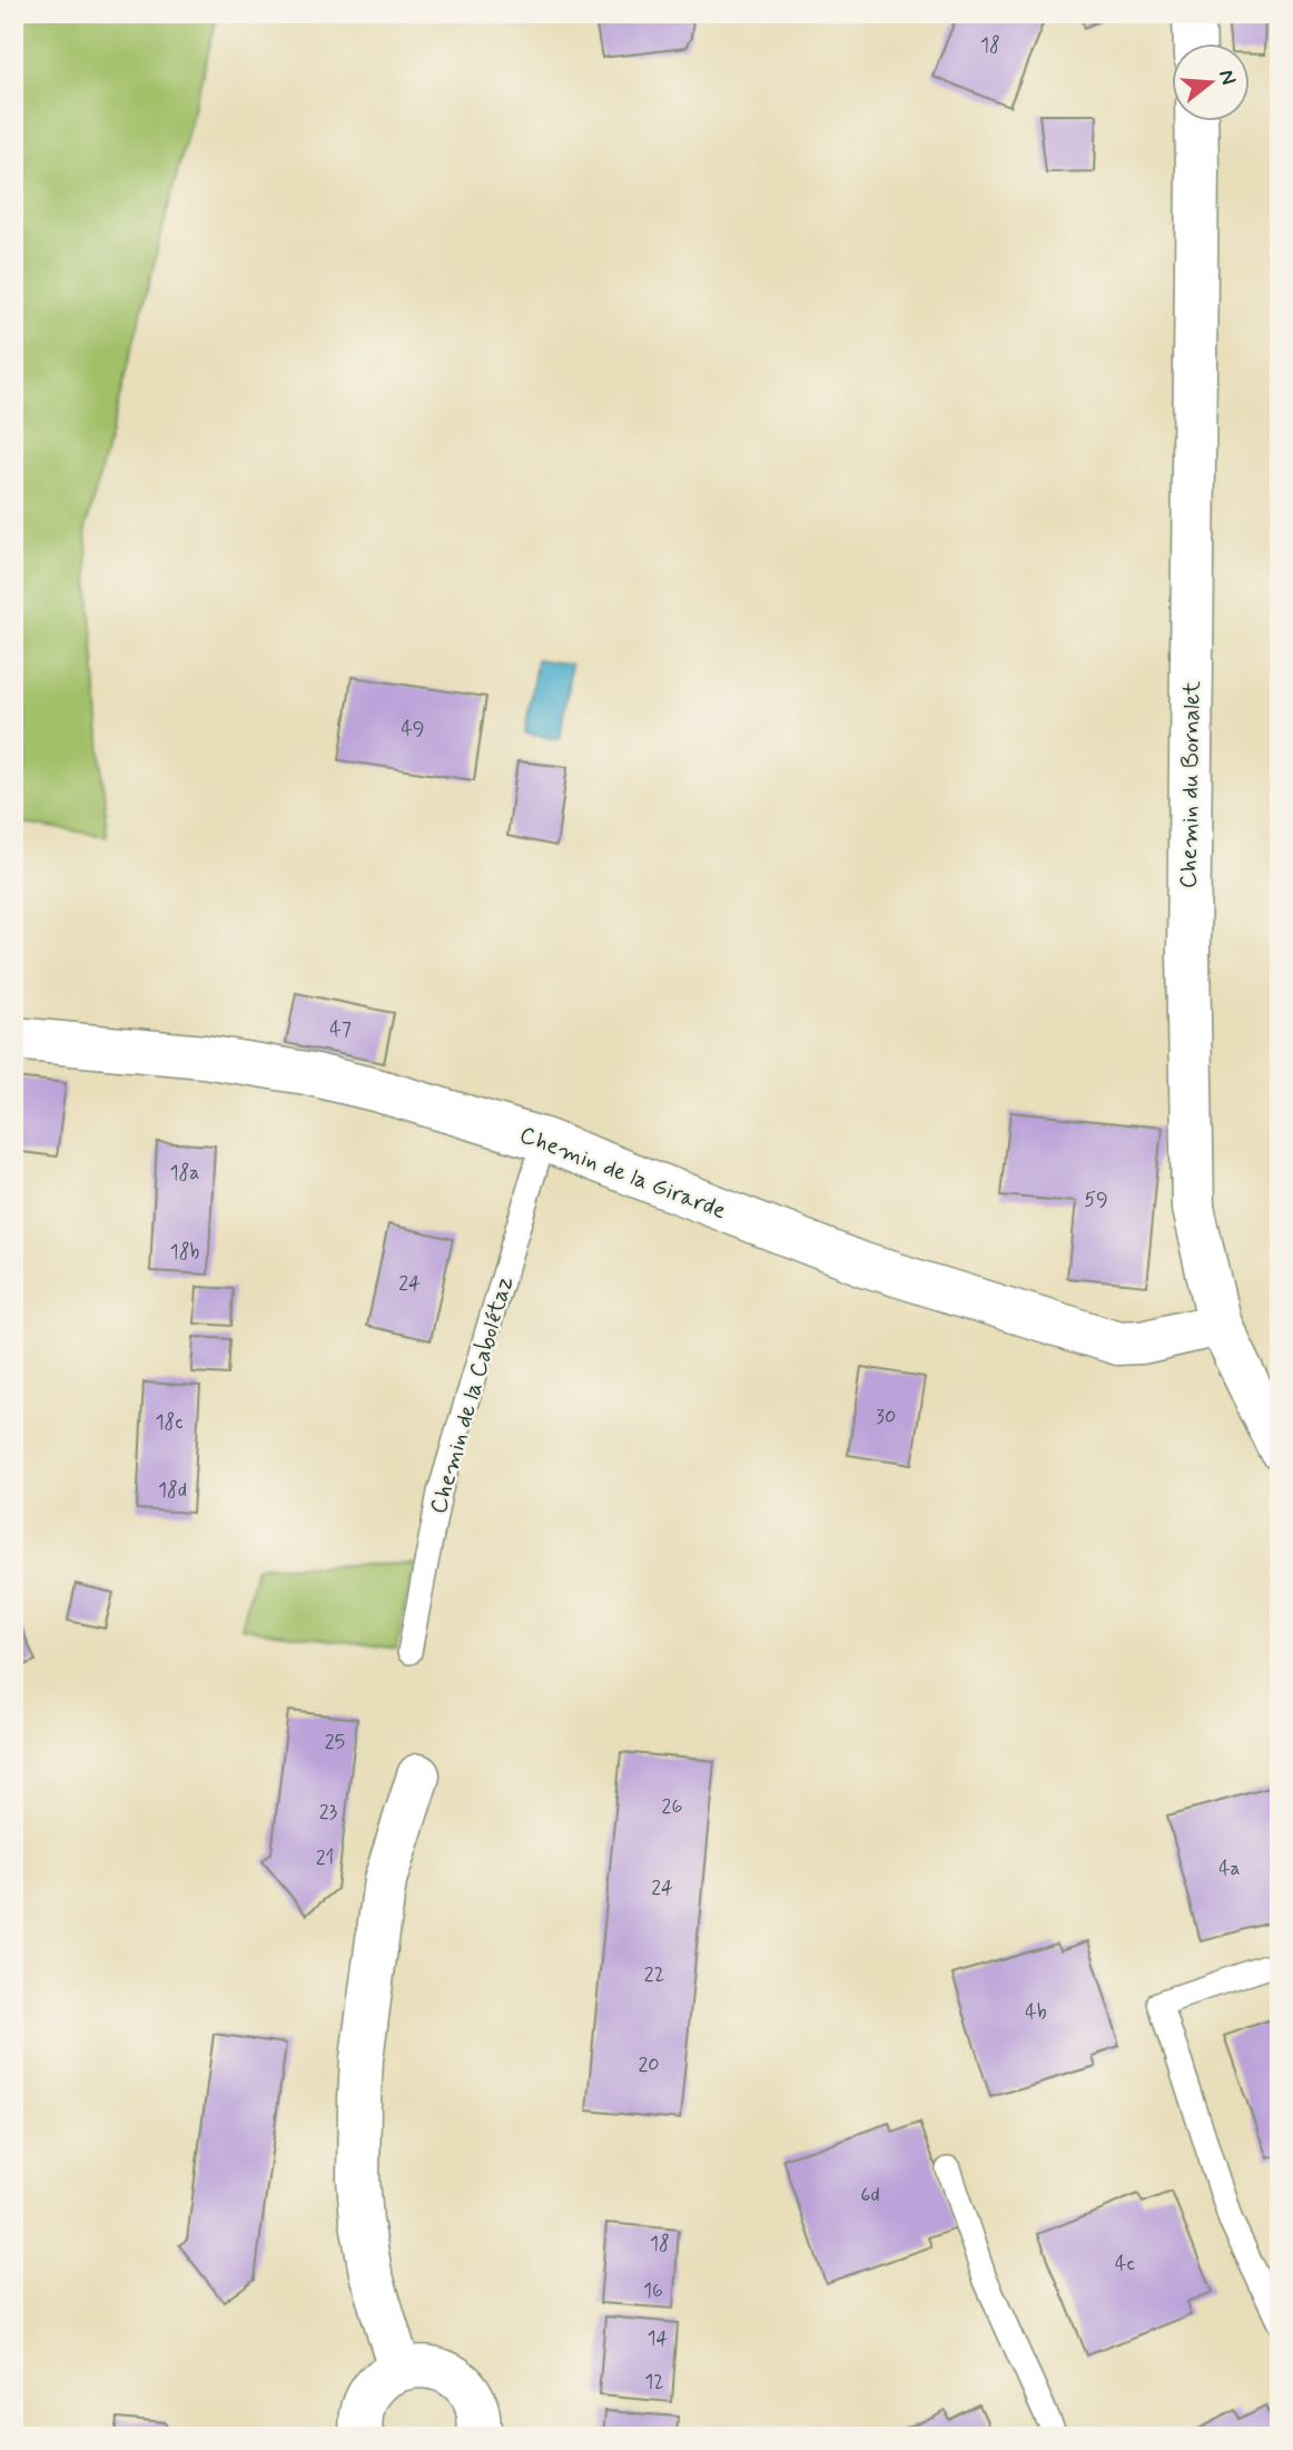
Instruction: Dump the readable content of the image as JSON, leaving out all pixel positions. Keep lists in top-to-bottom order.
{
  "streets": {
    "street": ["Chemin du Bornalet", "Chemin de la Girarde"],
    "lane": ["Chemin de la Cabolétaz"]
  },
  "crossings": [
    ["Chemin du Bornalet", "Chemin de la Girarde"],
    ["Chemin de la Girarde", "Chemin de la Cabolétaz"]
  ],
  "house_numbers": [
    "18",
    "49",
    "47",
    "18a",
    "59",
    "18b",
    "24",
    "30",
    "18c",
    "18d",
    "25",
    "26",
    "23",
    "21",
    "4a",
    "24",
    "22",
    "4b",
    "20",
    "6d",
    "18",
    "4c",
    "16",
    "14",
    "12"
  ],
  "north": "right"
}
